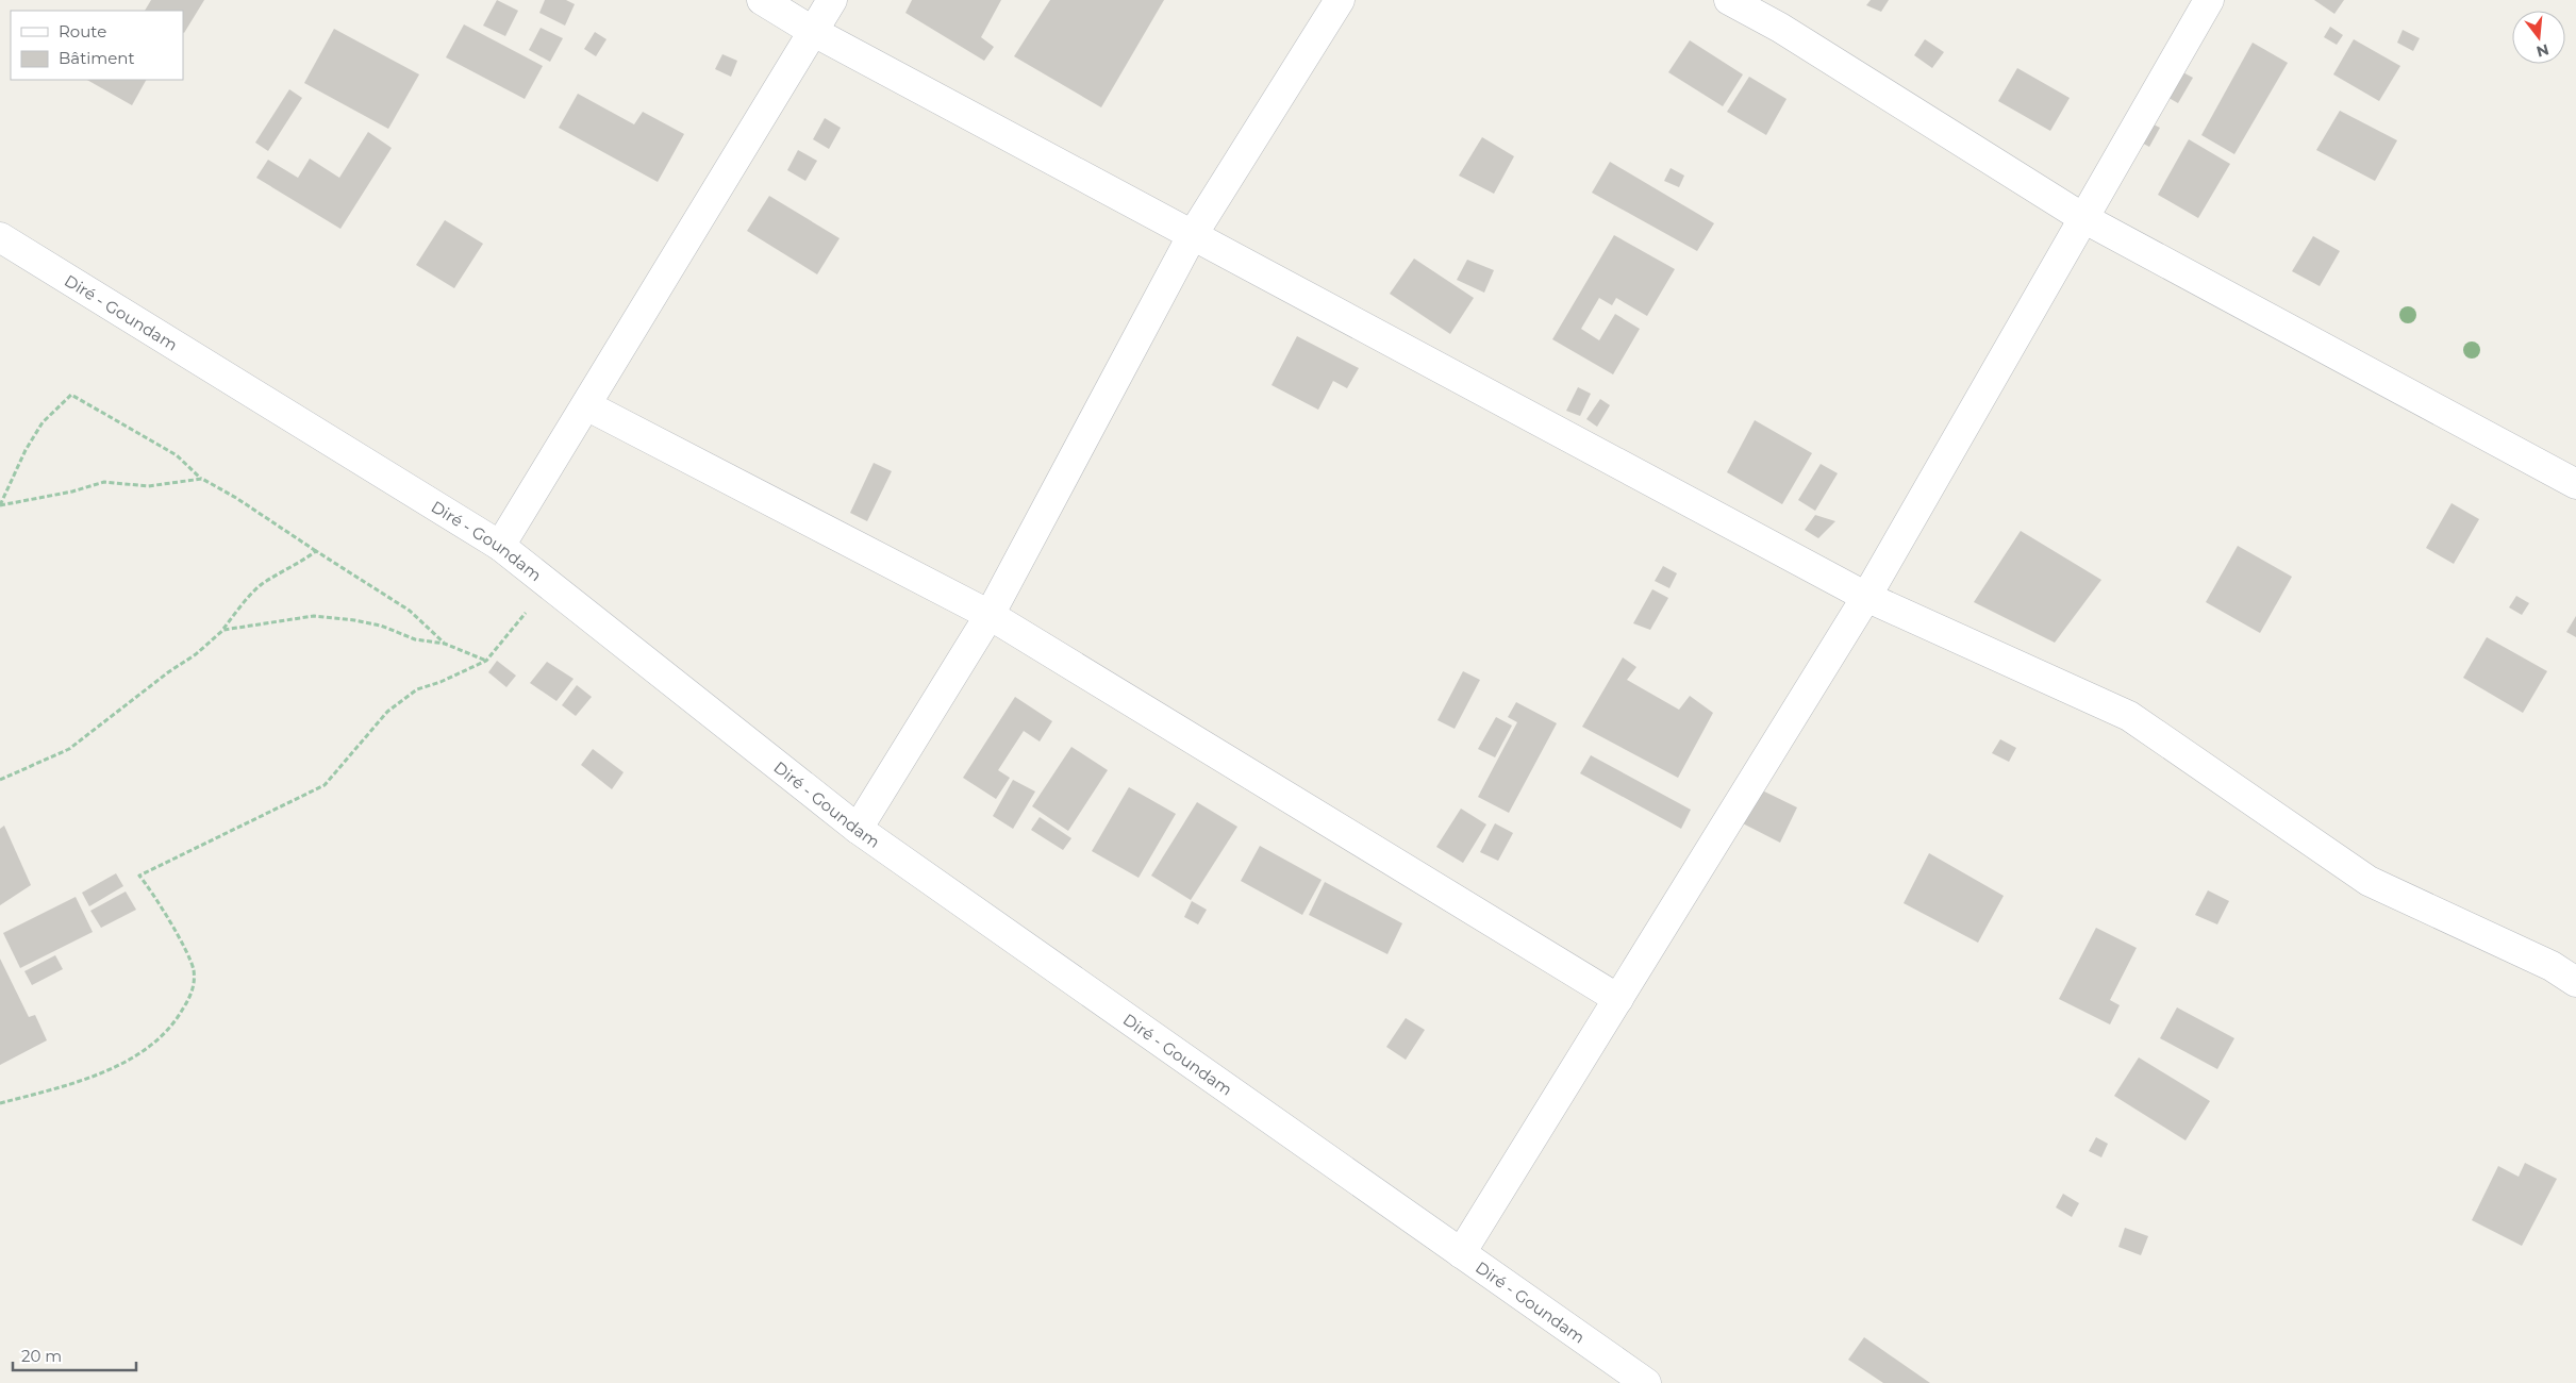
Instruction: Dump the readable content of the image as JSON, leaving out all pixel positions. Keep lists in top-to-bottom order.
{
  "streets": {
    "street": ["Diré - Goundam"]
  },
  "legend": ["Route", "Bâtiment"],
  "scale_bar": "20 m",
  "north": "bottom"
}
